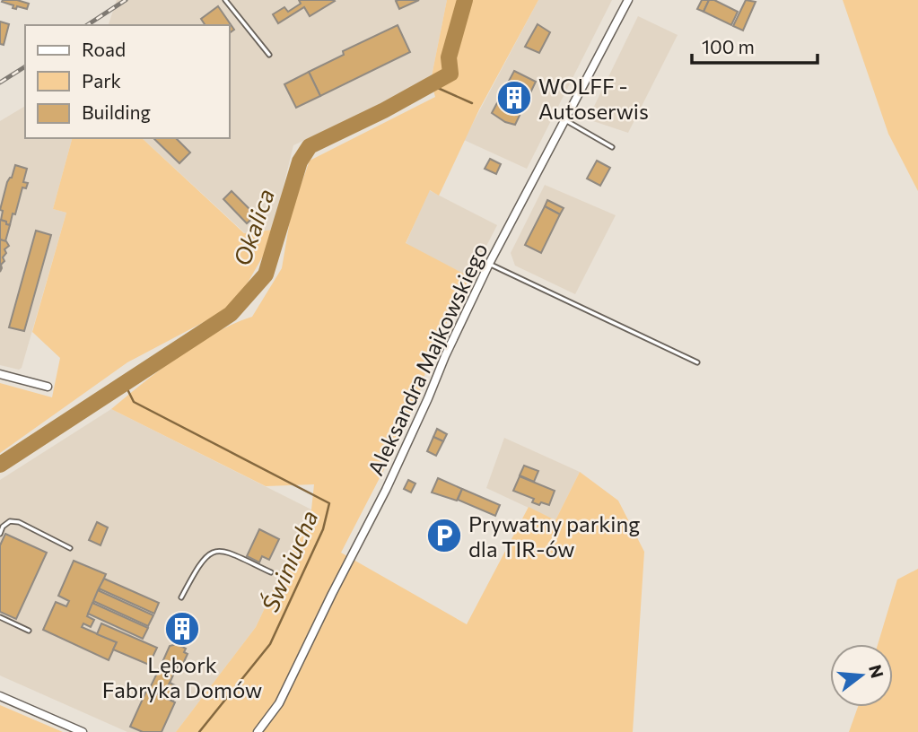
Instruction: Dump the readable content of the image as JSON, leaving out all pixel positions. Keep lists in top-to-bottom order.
{
  "streets": {
    "street": ["Aleksandra Majkowskiego"]
  },
  "water": ["Okalica", "Świniucha"],
  "places": {
    "building": ["WOLFF - Autoserwis", "Lębork Fabryka Domów"],
    "parking": ["Prywatny parking dla TIR-ów"]
  },
  "legend": ["Road", "Park", "Building"],
  "scale_bar": "100 m",
  "north": "right"
}
